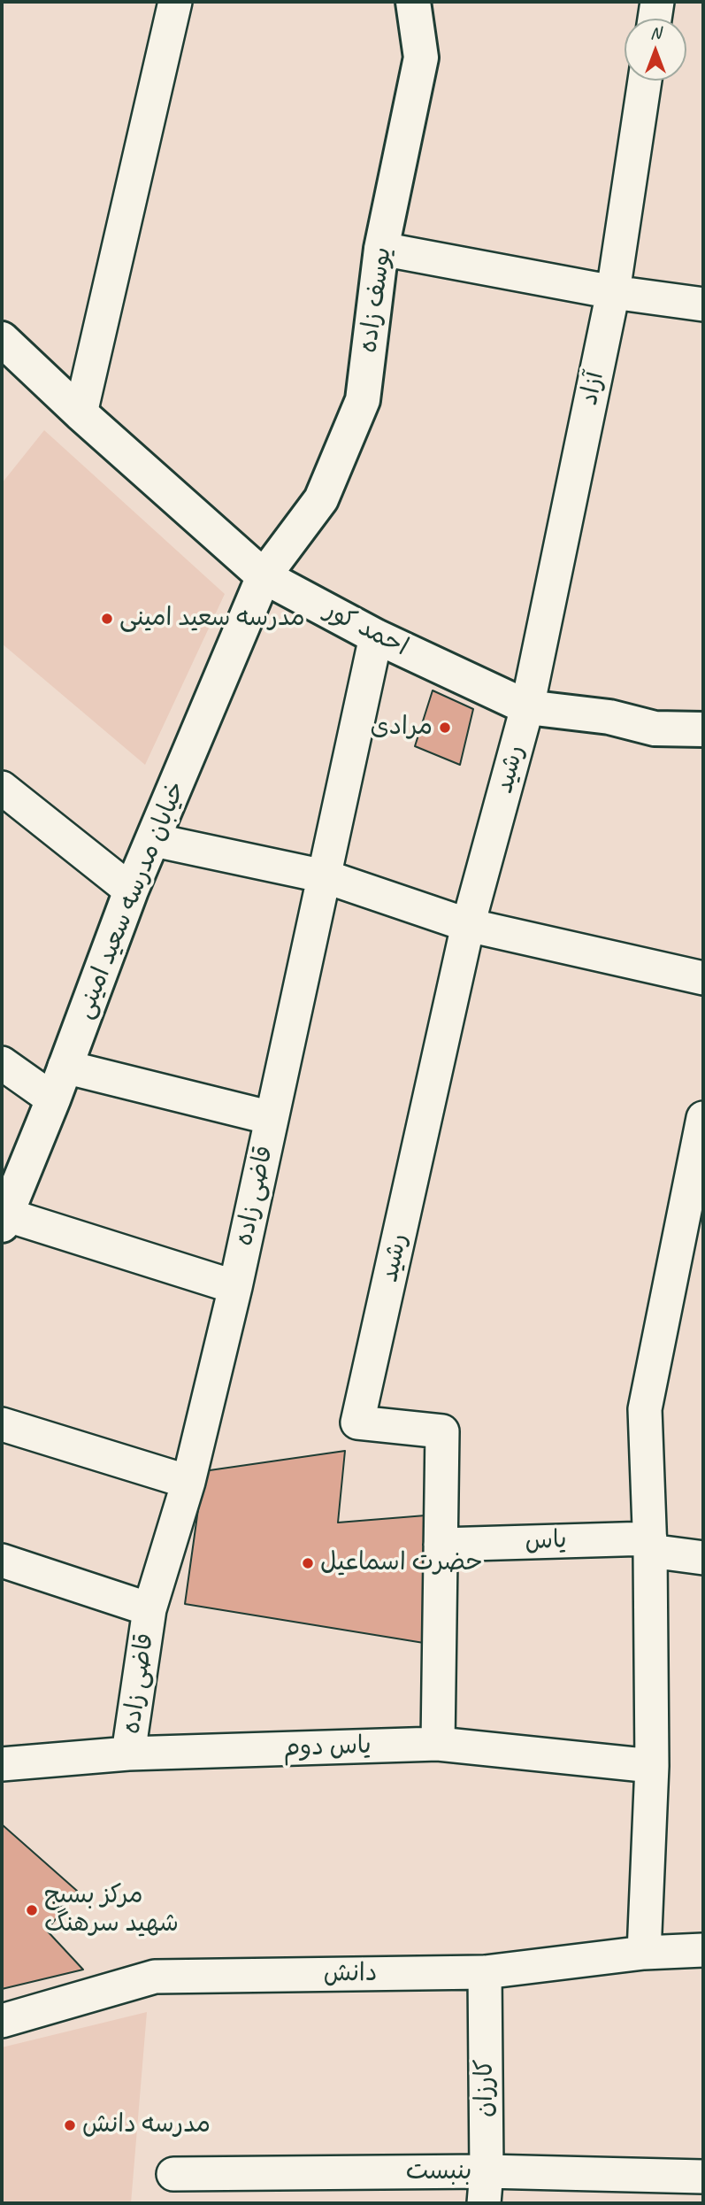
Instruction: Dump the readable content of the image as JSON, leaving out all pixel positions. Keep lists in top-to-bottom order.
{
  "streets": {
    "street": [
      "یوسف زاده",
      "آزاد",
      "احمد کور",
      "رشید",
      "خیابان مدرسه سعید امینی",
      "قاضی زاده",
      "یاس",
      "یاس دوم",
      "دانش",
      "کارزان",
      "بنبست"
    ]
  },
  "crossings": [
    ["یوسف زاده", "احمد کور"],
    ["یوسف زاده", "خیابان مدرسه سعید امینی"],
    ["آزاد", "احمد کور"],
    ["آزاد", "رشید"],
    ["احمد کور", "رشید"],
    ["احمد کور", "خیابان مدرسه سعید امینی"],
    ["احمد کور", "قاضی زاده"],
    ["رشید", "یاس"],
    ["رشید", "یاس دوم"],
    ["قاضی زاده", "یاس دوم"],
    ["دانش", "کارزان"],
    ["کارزان", "بنبست"]
  ],
  "places": [
    "مدرسه سعید امینی",
    "مرادی",
    "حضرت اسماعیل",
    "مرکز بسیج شهید سرهنگ",
    "مدرسه دانش"
  ],
  "north": "top"
}
